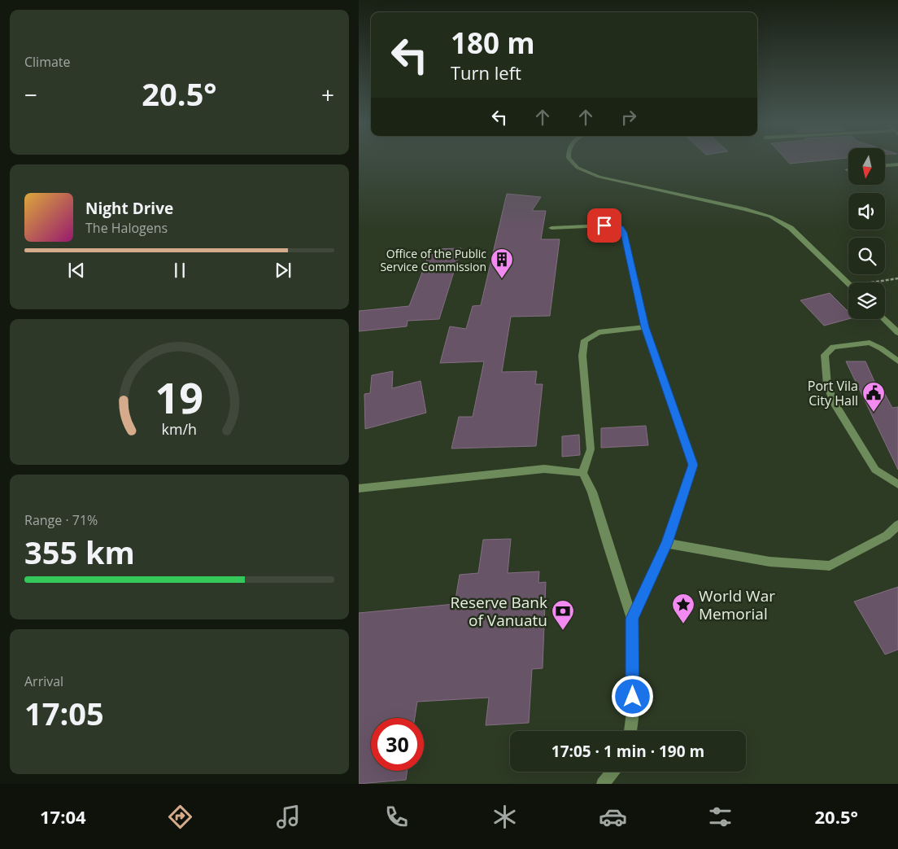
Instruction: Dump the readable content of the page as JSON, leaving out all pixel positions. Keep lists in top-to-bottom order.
{
  "places": {
    "building": ["Office of the Public Service Commission"],
    "public building": ["Port Vila City Hall"],
    "place": ["World War Memorial"],
    "bank": ["Reserve Bank of Vanuatu"]
  },
  "north": "bottom",
  "page": {
    "tile": [
      "Climate",
      ["Range · 71%", "355 km"],
      ["Arrival", "17:05"]
    ],
    "turn": ["180 m", "Turn left"],
    "heat": ["−", "20.5°", "+"],
    "song": ["Night Drive", "The Halogens"],
    "limit": "30",
    "trip": "17:05 · 1 min · 190 m",
    "tabs": ["17:04", "20.5°"],
    "gauge": ["19", "km/h"]
  }
}
